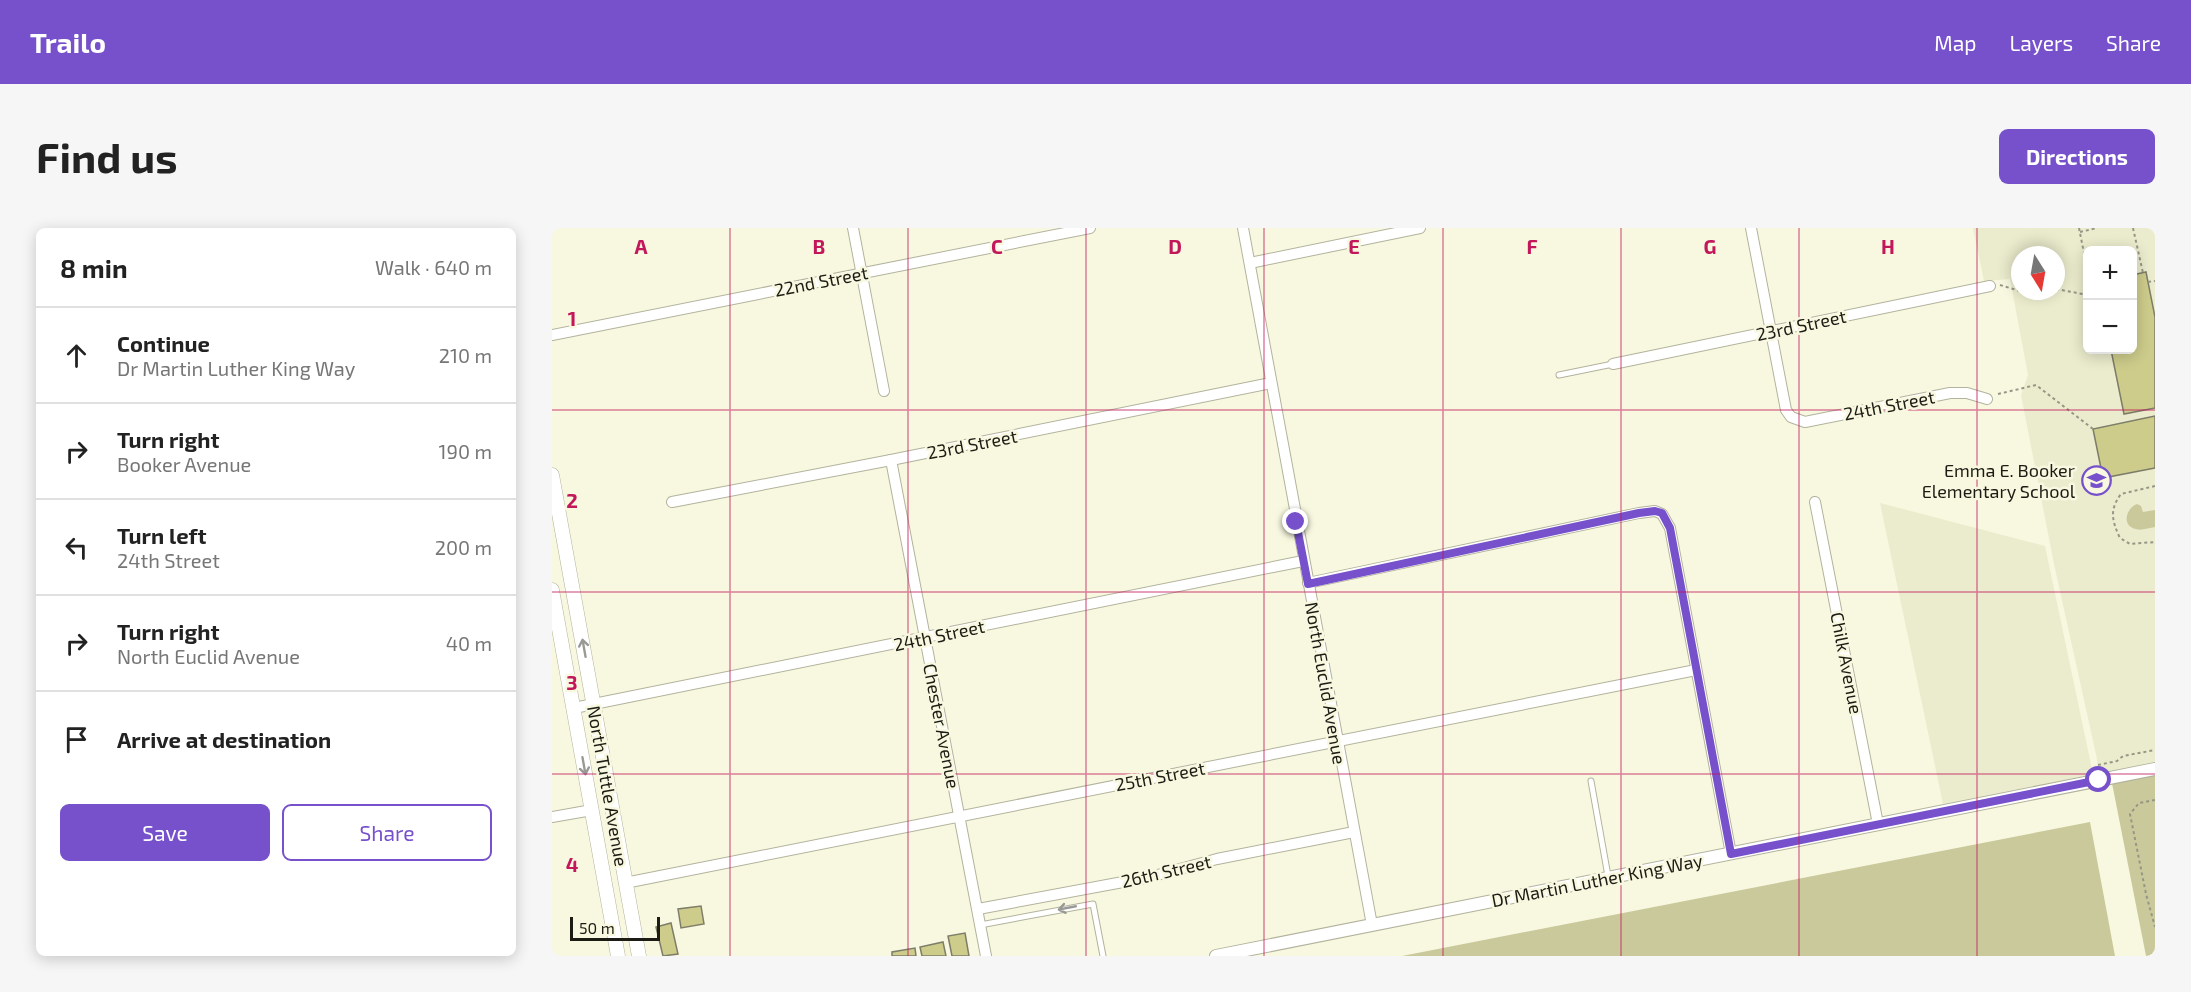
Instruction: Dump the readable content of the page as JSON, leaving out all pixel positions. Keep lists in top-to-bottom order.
{
  "streets": {
    "main road": ["North Tuttle Avenue"],
    "street": [
      "22nd Street",
      "23rd Street",
      "24th Street",
      "Chilk Avenue",
      "North Euclid Avenue",
      "Chester Avenue",
      "25th Street",
      "26th Street",
      "Dr Martin Luther King Way"
    ]
  },
  "crossings": [
    ["23rd Street", "24th Street"],
    ["23rd Street", "North Euclid Avenue"],
    ["23rd Street", "Chester Avenue"],
    ["24th Street", "North Euclid Avenue"],
    ["24th Street", "Chester Avenue"],
    ["24th Street", "North Tuttle Avenue"],
    ["Chilk Avenue", "Dr Martin Luther King Way"],
    ["North Euclid Avenue", "25th Street"],
    ["North Euclid Avenue", "26th Street"],
    ["North Euclid Avenue", "Dr Martin Luther King Way"],
    ["Chester Avenue", "25th Street"],
    ["Chester Avenue", "26th Street"],
    ["25th Street", "North Tuttle Avenue"]
  ],
  "places": {
    "school or university": ["Emma E. Booker Elementary School"]
  },
  "scale_bar": "50 m",
  "north": "bottom",
  "page": {
    "header": "Trailo",
    "nav": ["Map", "Layers", "Share"],
    "buttons": [
      "Directions",
      ["Save", "Share"]
    ],
    "title": "Find us",
    "heading": ["8 min", "Walk · 640 m"],
    "map_buttons": ["+", "−"],
    "list": [
      ["Continue", "Dr Martin Luther King Way", "210 m"],
      ["Turn right", "Booker Avenue", "190 m"],
      ["Turn left", "24th Street", "200 m"],
      ["Turn right", "North Euclid Avenue", "40 m"],
      "Arrive at destination"
    ],
    "scale": "50 m"
  },
  "grid": {
    "columns": [
      "A",
      "B",
      "C",
      "D",
      "E",
      "F",
      "G",
      "H"
    ],
    "rows": [
      "1",
      "2",
      "3",
      "4"
    ]
  }
}
